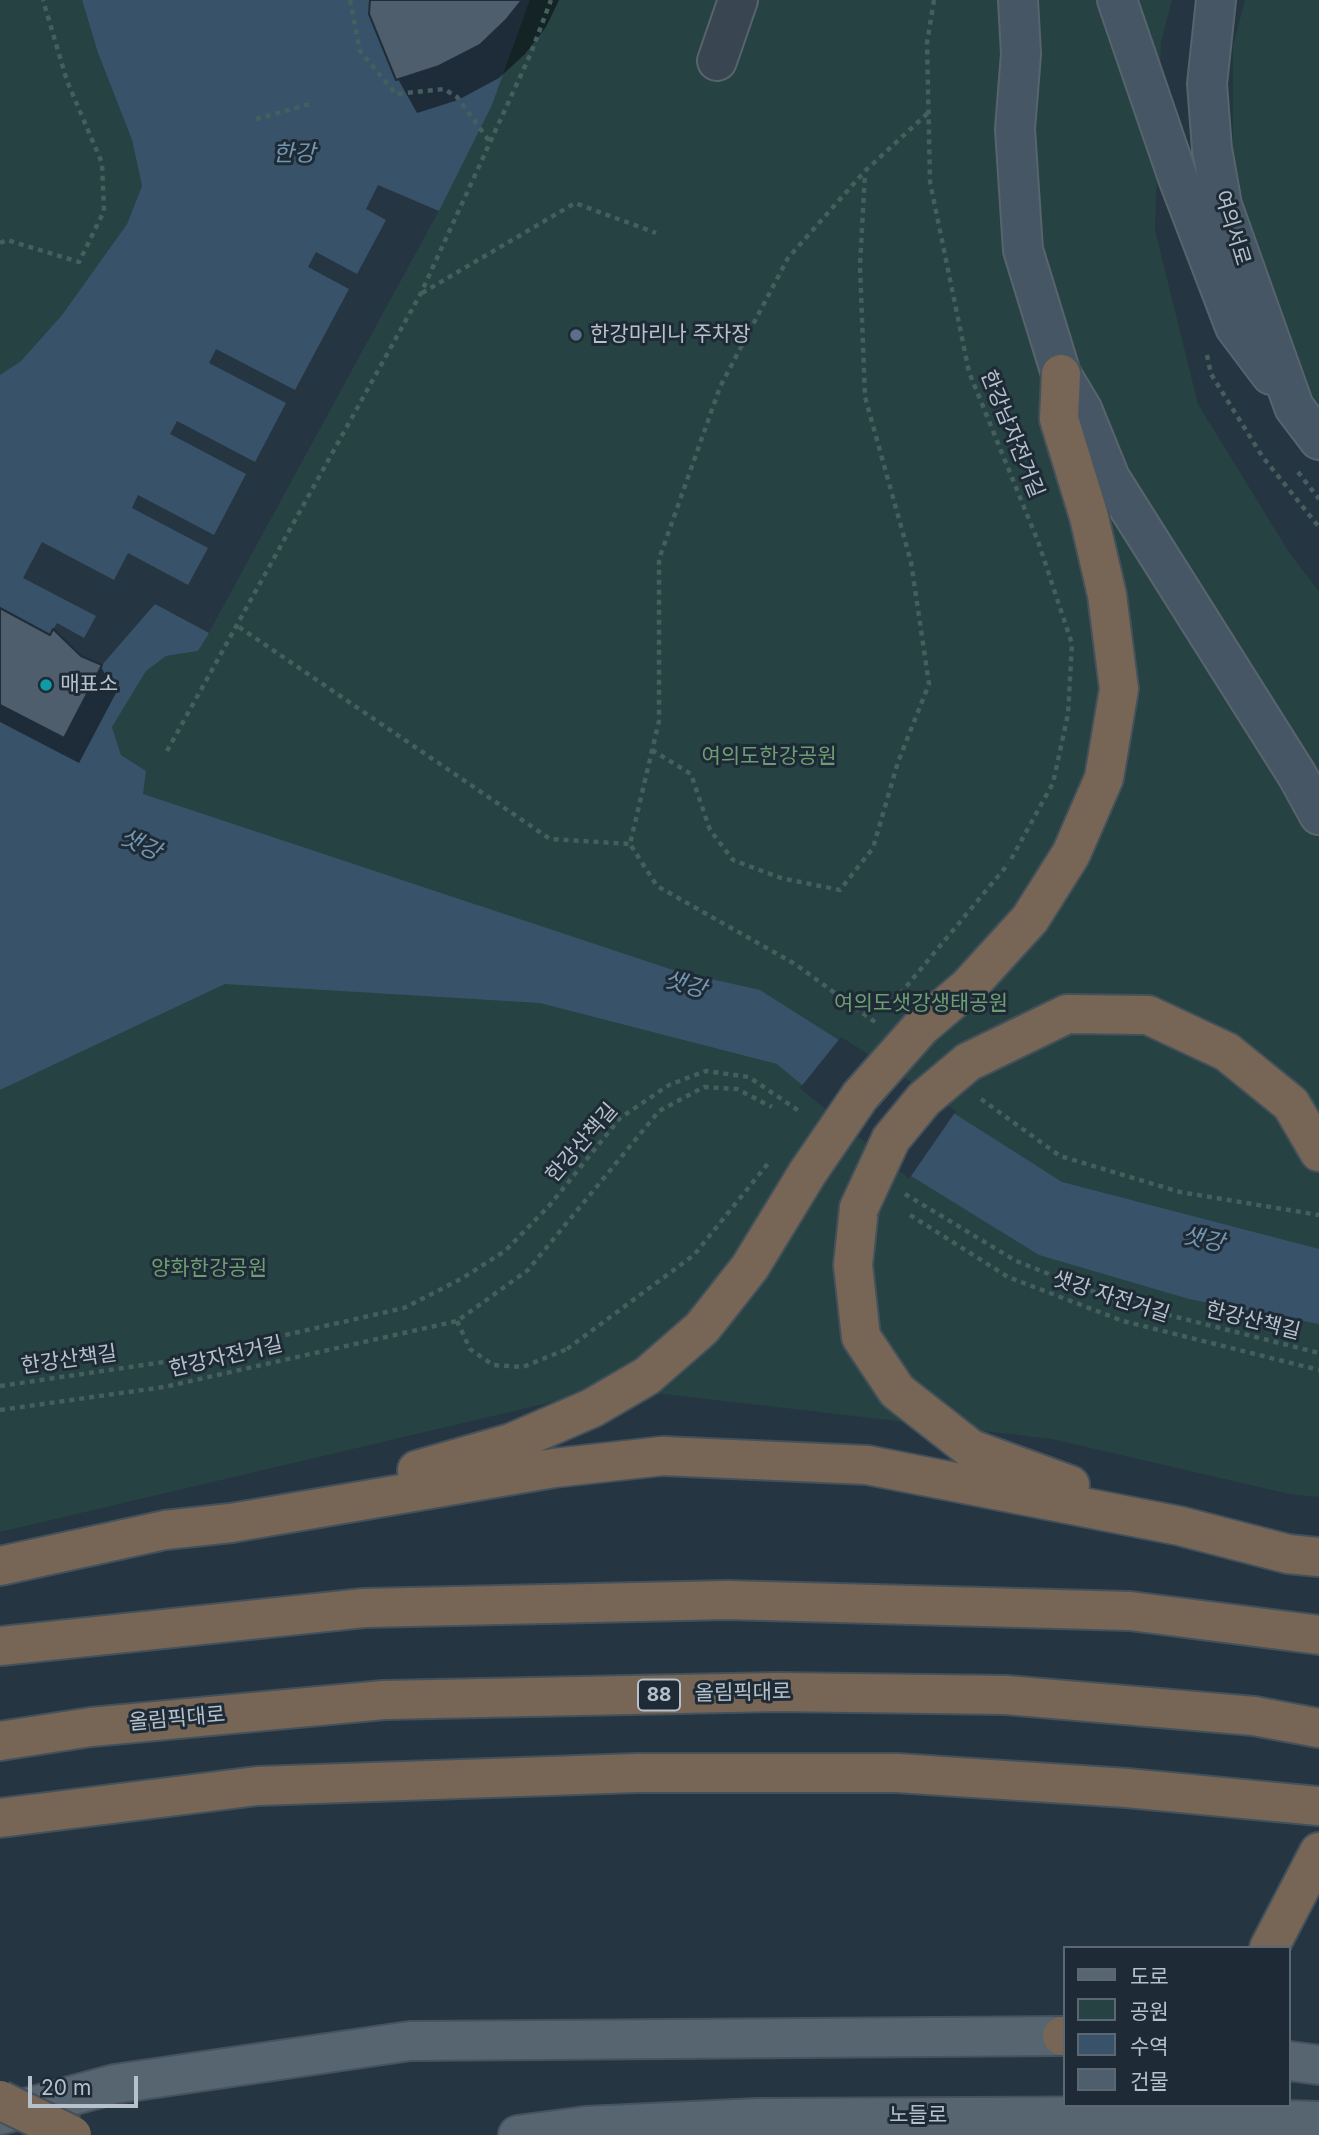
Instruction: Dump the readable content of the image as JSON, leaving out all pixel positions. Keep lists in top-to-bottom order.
{
  "streets": {
    "highway": ["올림픽대로", "88"],
    "main road": ["여의서로", "노들로"],
    "path": [
      "한강남자전거길",
      "한강산책길",
      "샛강 자전거길",
      "한강자전거길"
    ]
  },
  "water": ["한강", "샛강"],
  "parks": ["여의도한강공원", "여의도샛강생태공원", "양화한강공원"],
  "places": ["한강마리나 주차장", "매표소"],
  "legend": [
    "도로",
    "공원",
    "수역",
    "건물"
  ],
  "scale_bar": "20 m"
}
